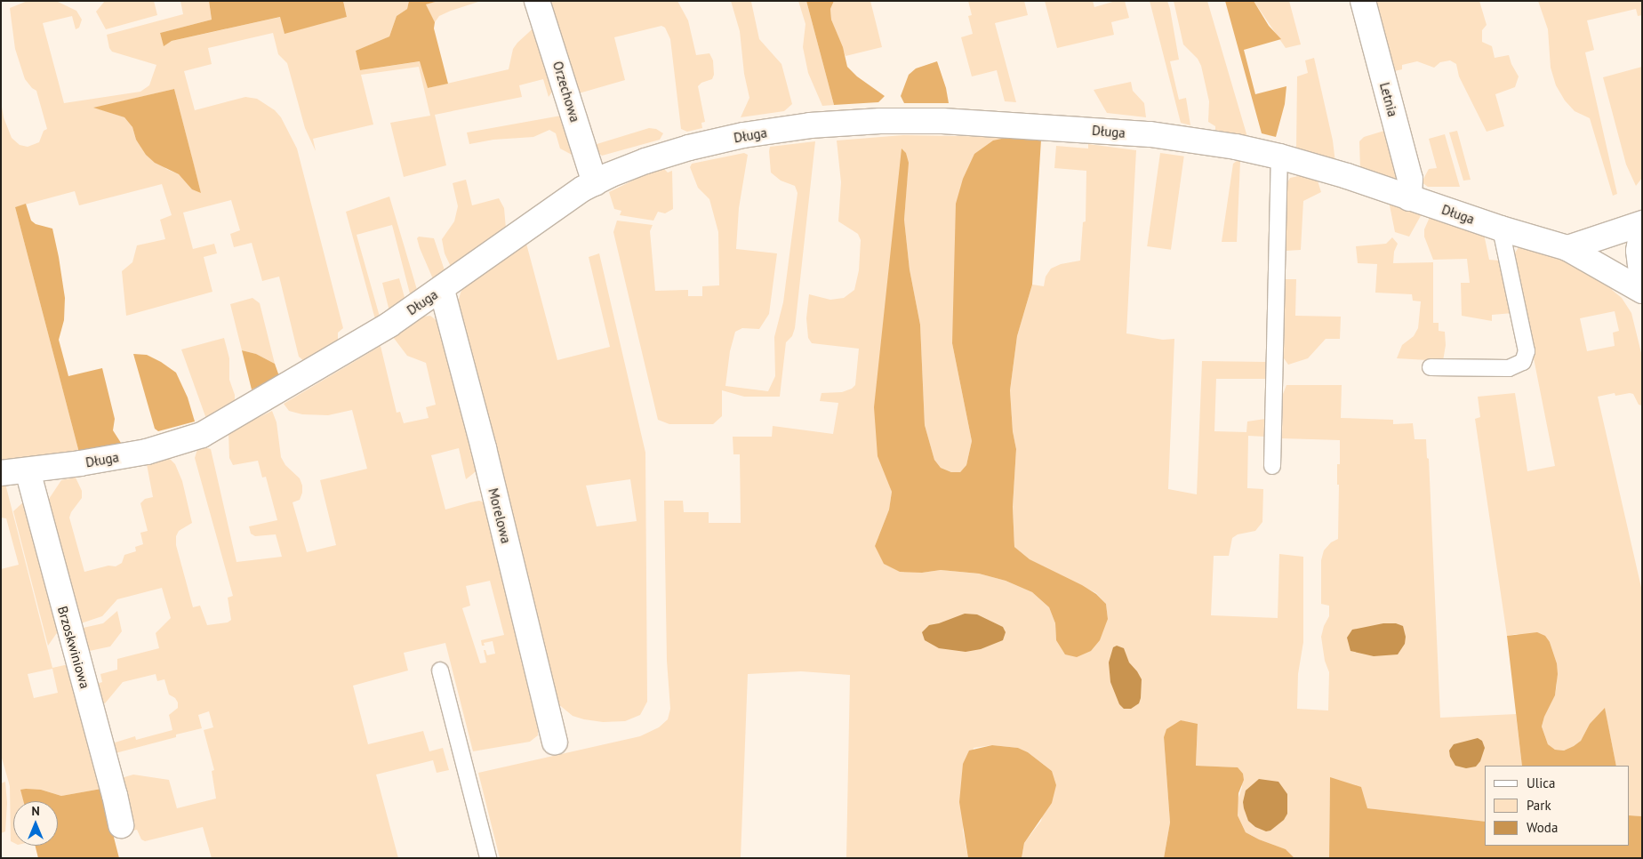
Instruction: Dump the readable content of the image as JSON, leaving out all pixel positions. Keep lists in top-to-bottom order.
{
  "streets": {
    "street": [
      "Orzechowa",
      "Letnia",
      "Długa",
      "Morelowa",
      "Brzoskwiniowa"
    ]
  },
  "crossings": [
    ["Orzechowa", "Długa"],
    ["Letnia", "Długa"],
    ["Długa", "Morelowa"],
    ["Długa", "Brzoskwiniowa"]
  ],
  "legend": ["Ulica", "Park", "Woda"],
  "north": "top"
}
